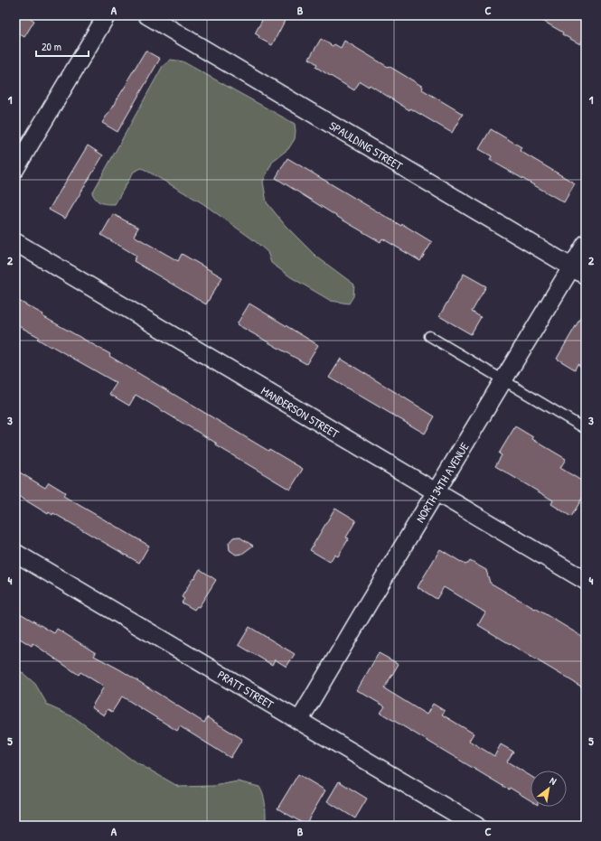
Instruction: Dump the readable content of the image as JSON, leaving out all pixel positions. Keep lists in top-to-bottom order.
{
  "streets": {
    "street": [
      "SPAULDING STREET",
      "MANDERSON STREET",
      "NORTH 34TH AVENUE",
      "PRATT STREET"
    ]
  },
  "crossings": [
    ["SPAULDING STREET", "NORTH 34TH AVENUE"],
    ["MANDERSON STREET", "NORTH 34TH AVENUE"],
    ["NORTH 34TH AVENUE", "PRATT STREET"]
  ],
  "scale_bar": "20 m",
  "north": "top right",
  "grid": {
    "columns": ["A", "B", "C"],
    "rows": [
      "1",
      "2",
      "3",
      "4",
      "5"
    ]
  }
}
